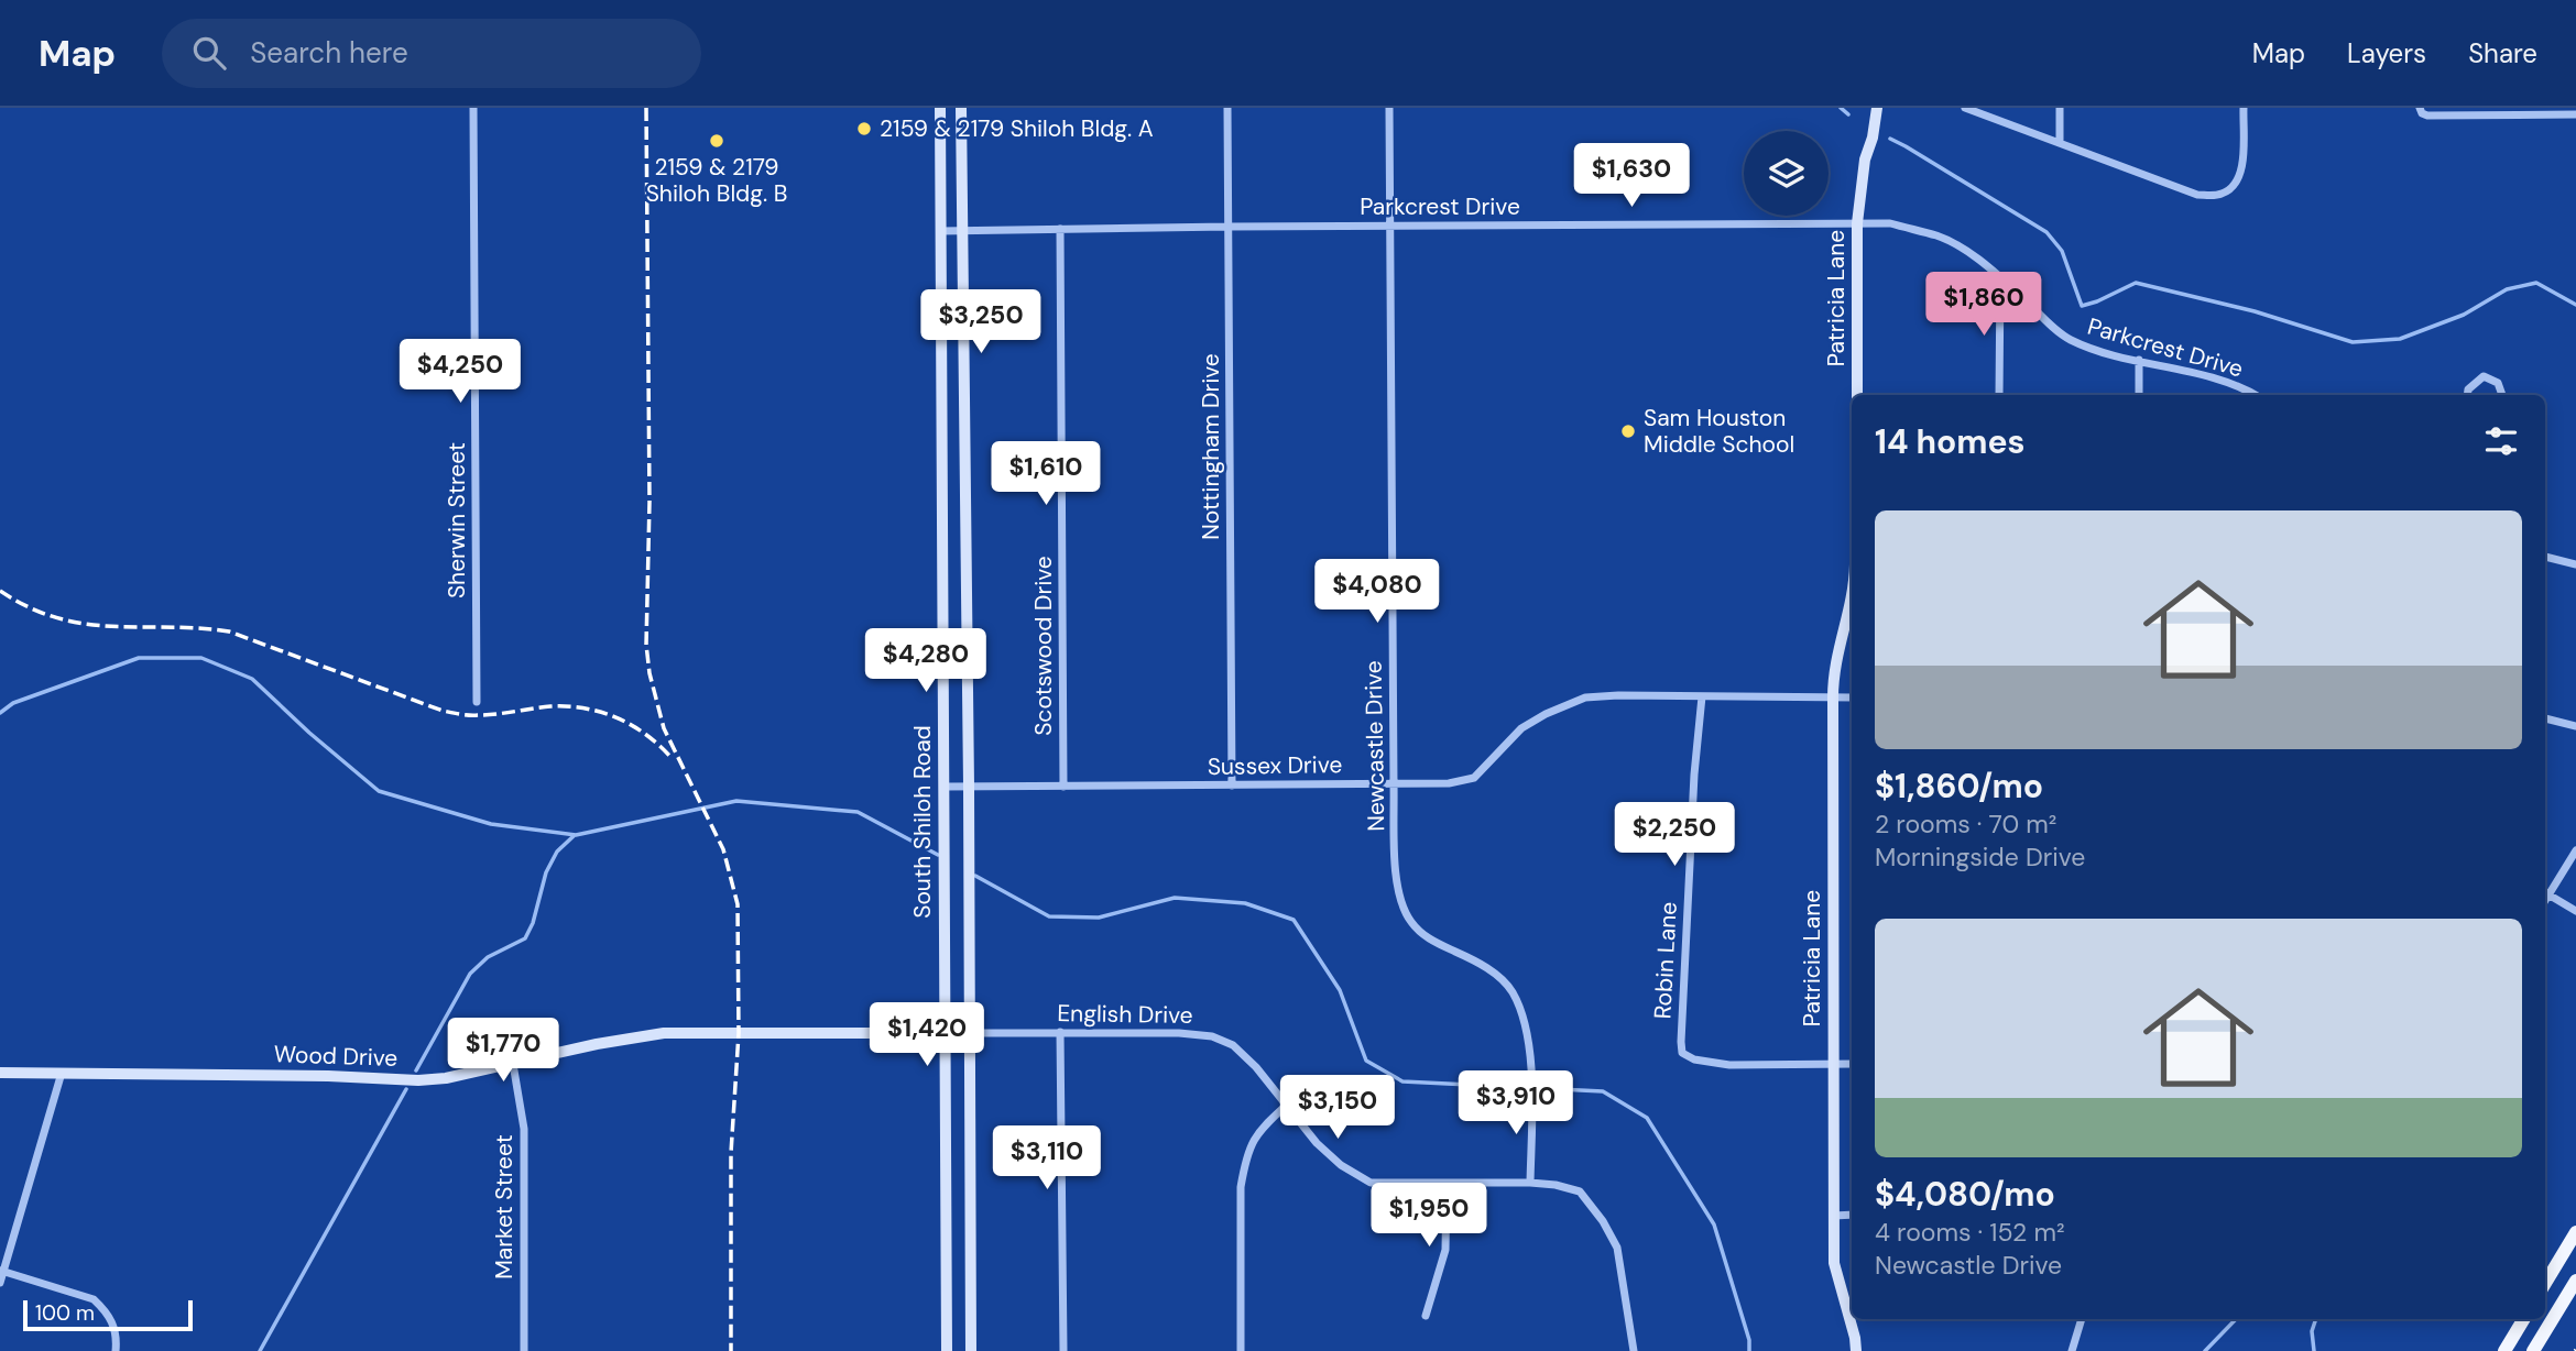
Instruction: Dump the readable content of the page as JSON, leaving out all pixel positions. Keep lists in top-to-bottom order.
{
  "streets": {
    "main road": ["Patricia Lane", "South Shiloh Road", "Wood Drive"],
    "street": [
      "Parkcrest Drive",
      "Nottingham Drive",
      "Sherwin Street",
      "Scotswood Drive",
      "Newcastle Drive",
      "Sussex Drive",
      "Robin Lane",
      "English Drive",
      "Market Street"
    ]
  },
  "crossings": [
    ["Parkcrest Drive", "Patricia Lane"],
    ["Parkcrest Drive", "Nottingham Drive"],
    ["Parkcrest Drive", "Scotswood Drive"],
    ["Parkcrest Drive", "Newcastle Drive"],
    ["Parkcrest Drive", "South Shiloh Road"],
    ["Patricia Lane", "Sussex Drive"],
    ["Patricia Lane", "Robin Lane"],
    ["Nottingham Drive", "Sussex Drive"],
    ["Scotswood Drive", "Sussex Drive"],
    ["Newcastle Drive", "Sussex Drive"],
    ["Newcastle Drive", "English Drive"],
    ["Sussex Drive", "South Shiloh Road"],
    ["Sussex Drive", "Robin Lane"],
    ["South Shiloh Road", "English Drive"],
    ["South Shiloh Road", "Wood Drive"],
    ["English Drive", "Wood Drive"],
    ["Wood Drive", "Market Street"]
  ],
  "places": ["2159 & 2179 Shiloh Bldg. A", "2159 & 2179 Shiloh Bldg. B", "Sam Houston Middle School"],
  "scale_bar": "100 m",
  "page": {
    "header": "Map",
    "search": "Search here",
    "nav": ["Map", "Layers", "Share"],
    "price": [
      "$1,630",
      "$1,860",
      "$3,250",
      "$4,250",
      "$1,610",
      "$4,080",
      "$4,280",
      "$2,250",
      "$1,420",
      "$1,770",
      "$3,910",
      "$3,150",
      "$3,110",
      "$1,950"
    ],
    "heading": "14 homes",
    "list": [
      {
        "name": "$1,860/mo",
        "note": "2 rooms · 70 m² · Morningside Drive"
      },
      {
        "name": "$4,080/mo",
        "note": "4 rooms · 152 m² · Newcastle Drive"
      }
    ],
    "scale": "100 m"
  }
}
